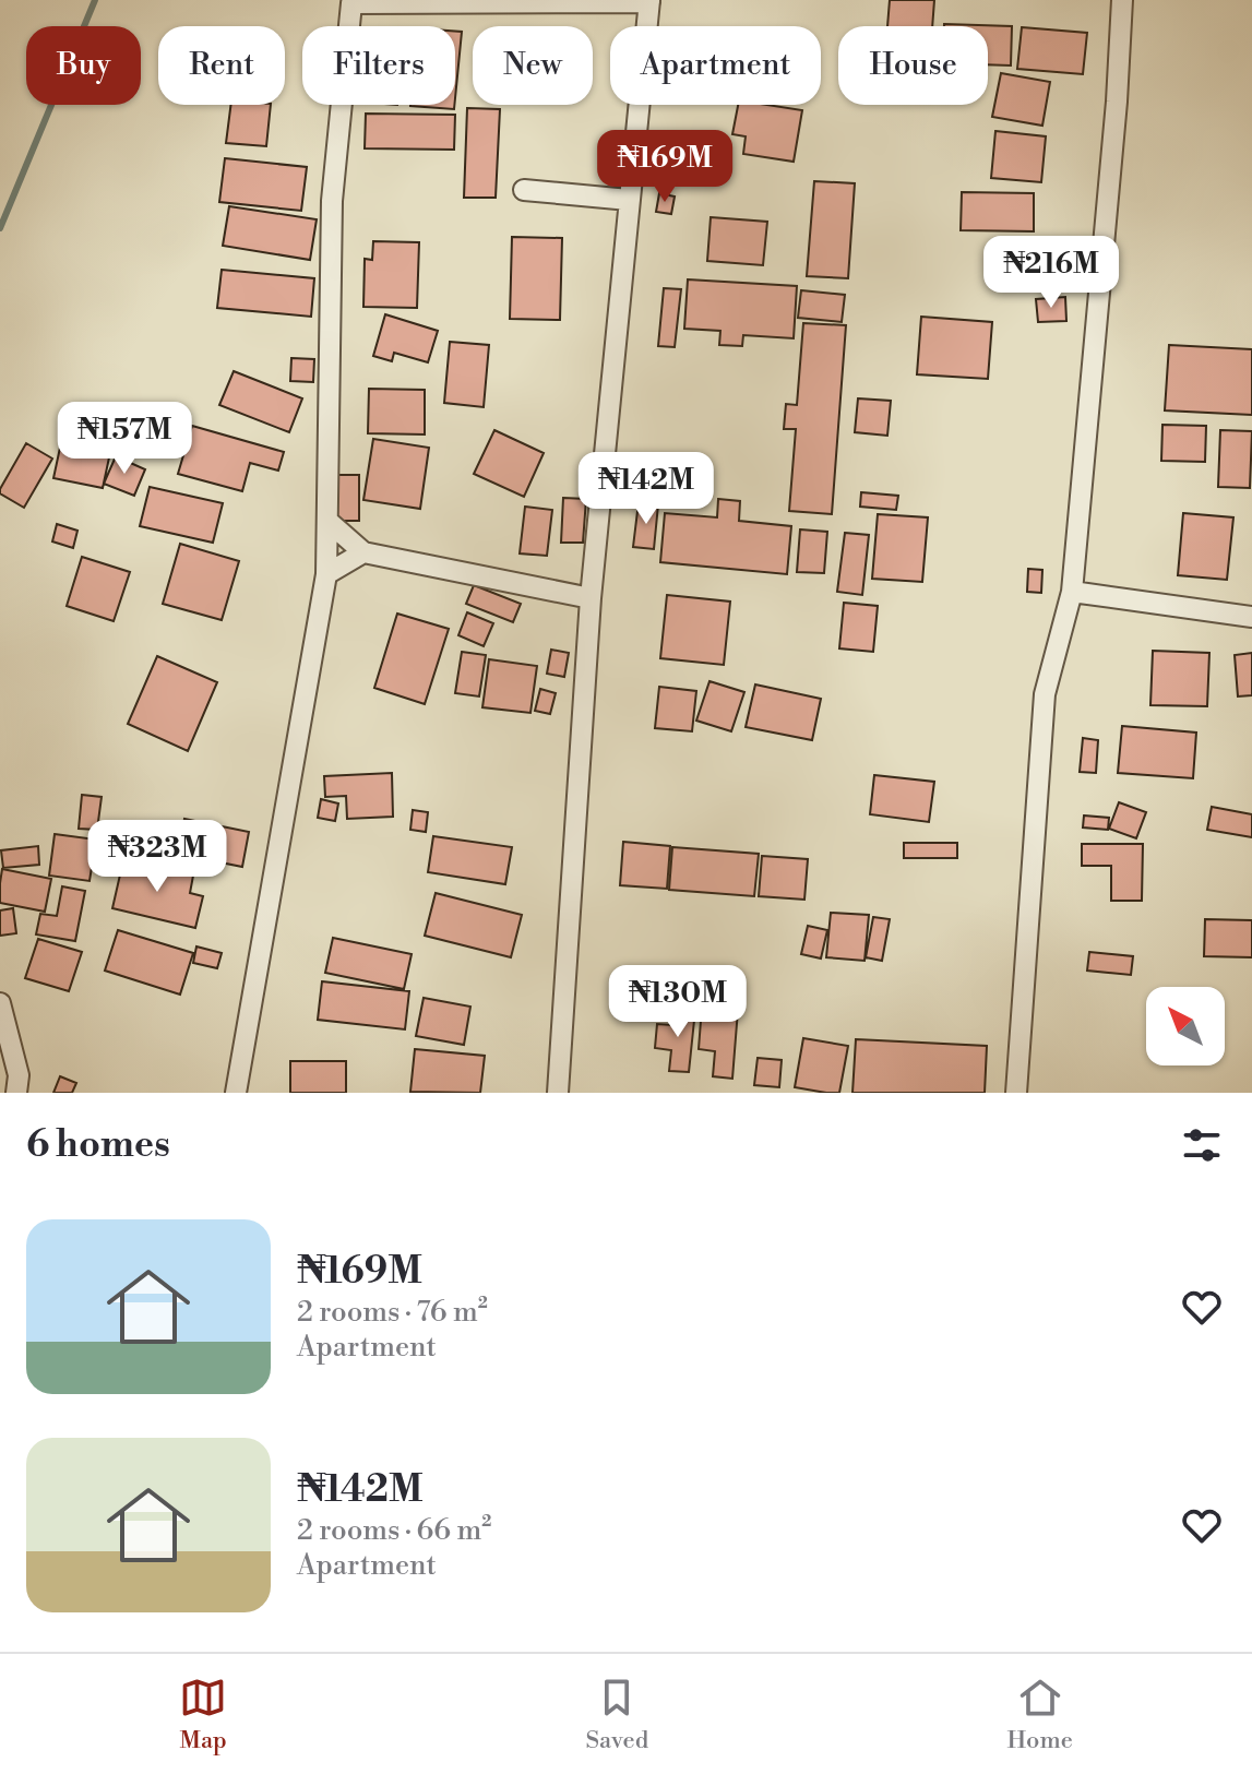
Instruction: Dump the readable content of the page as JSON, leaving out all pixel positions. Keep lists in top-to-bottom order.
{
  "north": "top left",
  "page": {
    "chip": [
      "Buy",
      "Rent",
      "Filters",
      "New",
      "Apartment",
      "House"
    ],
    "price": [
      "₦169M",
      "₦216M",
      "₦157M",
      "₦142M",
      "₦323M",
      "₦130M"
    ],
    "heading": "6 homes",
    "list": [
      {
        "name": "₦169M",
        "note": "2 rooms · 76 m² · Apartment"
      },
      {
        "name": "₦142M",
        "note": "2 rooms · 66 m² · Apartment"
      }
    ],
    "tabs": ["Map", "Saved", "Home"]
  }
}
